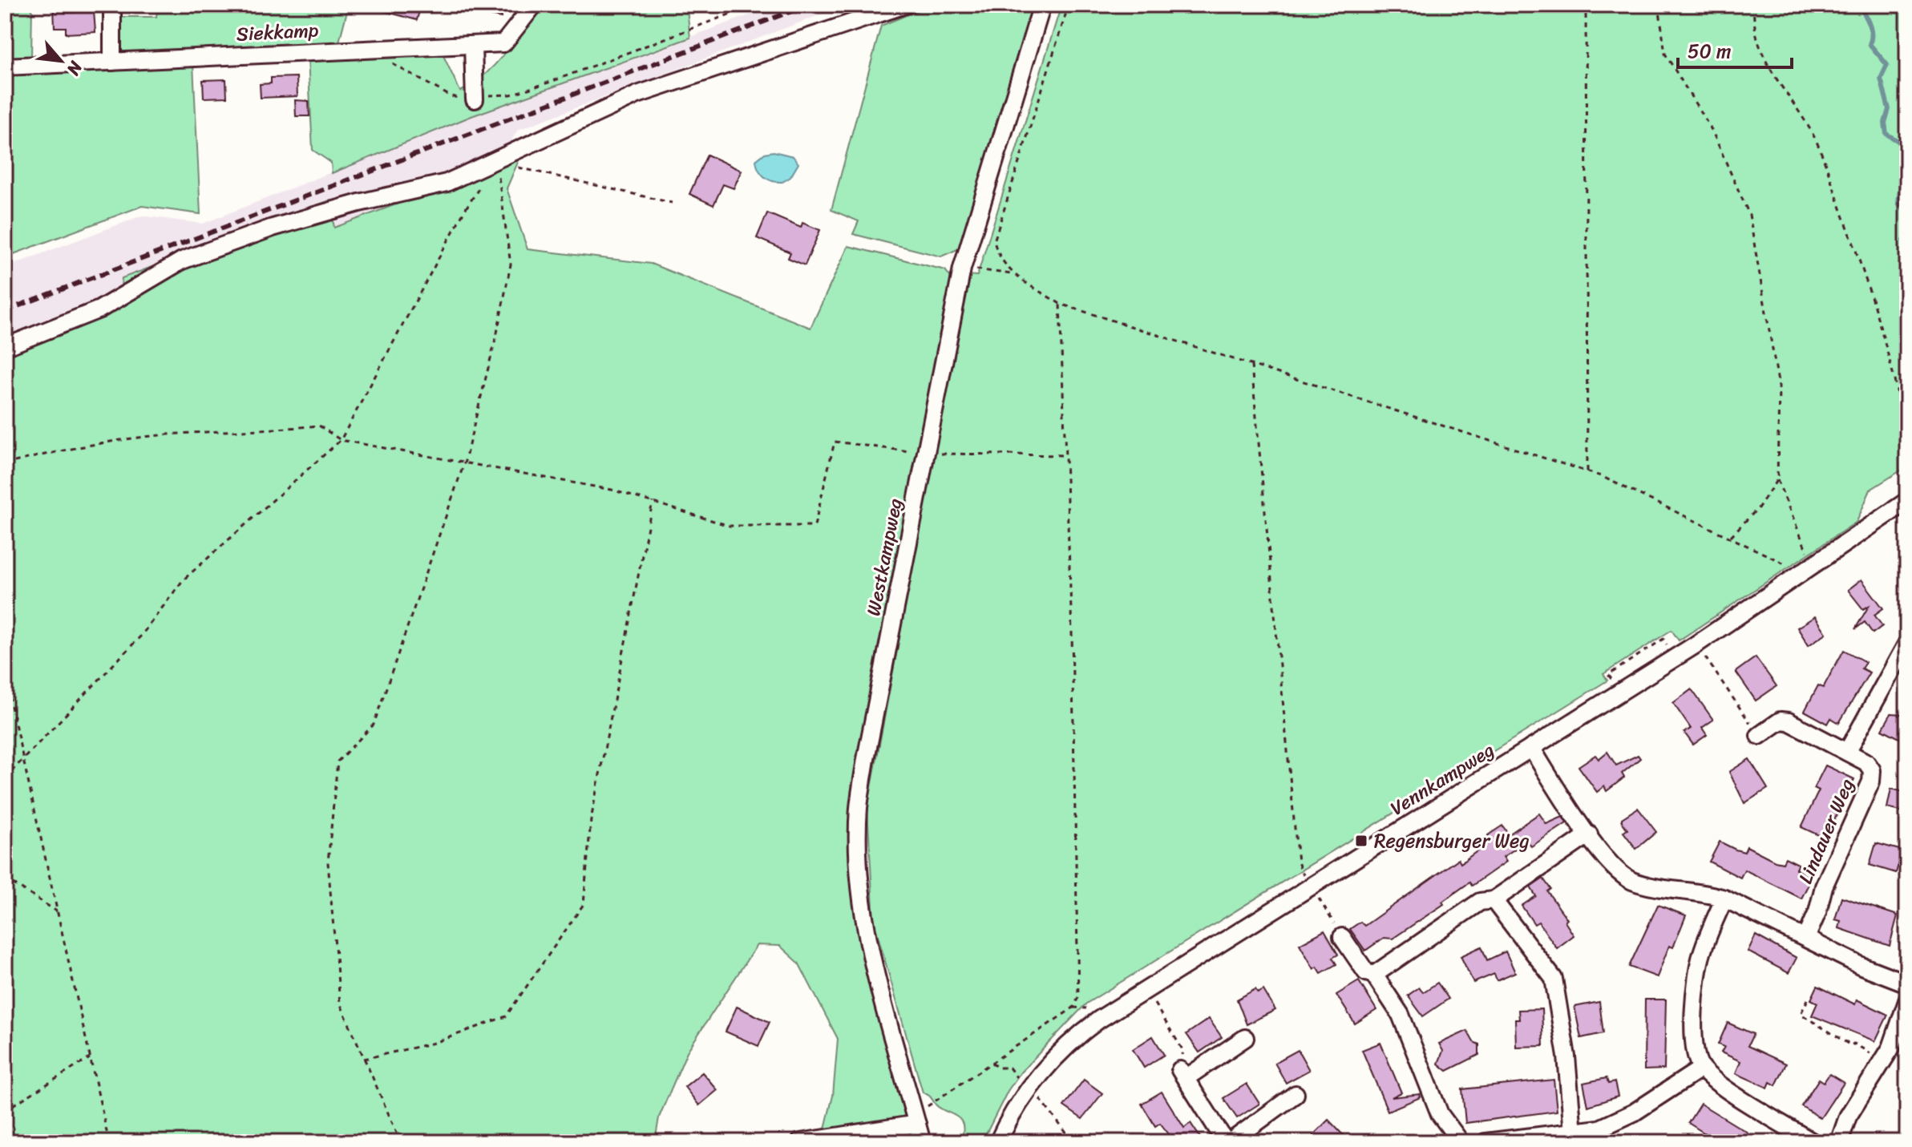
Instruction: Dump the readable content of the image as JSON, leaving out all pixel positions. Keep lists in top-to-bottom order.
{
  "streets": {
    "street": [
      "Siekkamp",
      "Westkampweg",
      "Vennkampweg",
      "Lindauer Weg"
    ]
  },
  "places": {
    "transit": ["Regensburger Weg"]
  },
  "scale_bar": "50 m",
  "north": "bottom right"
}
